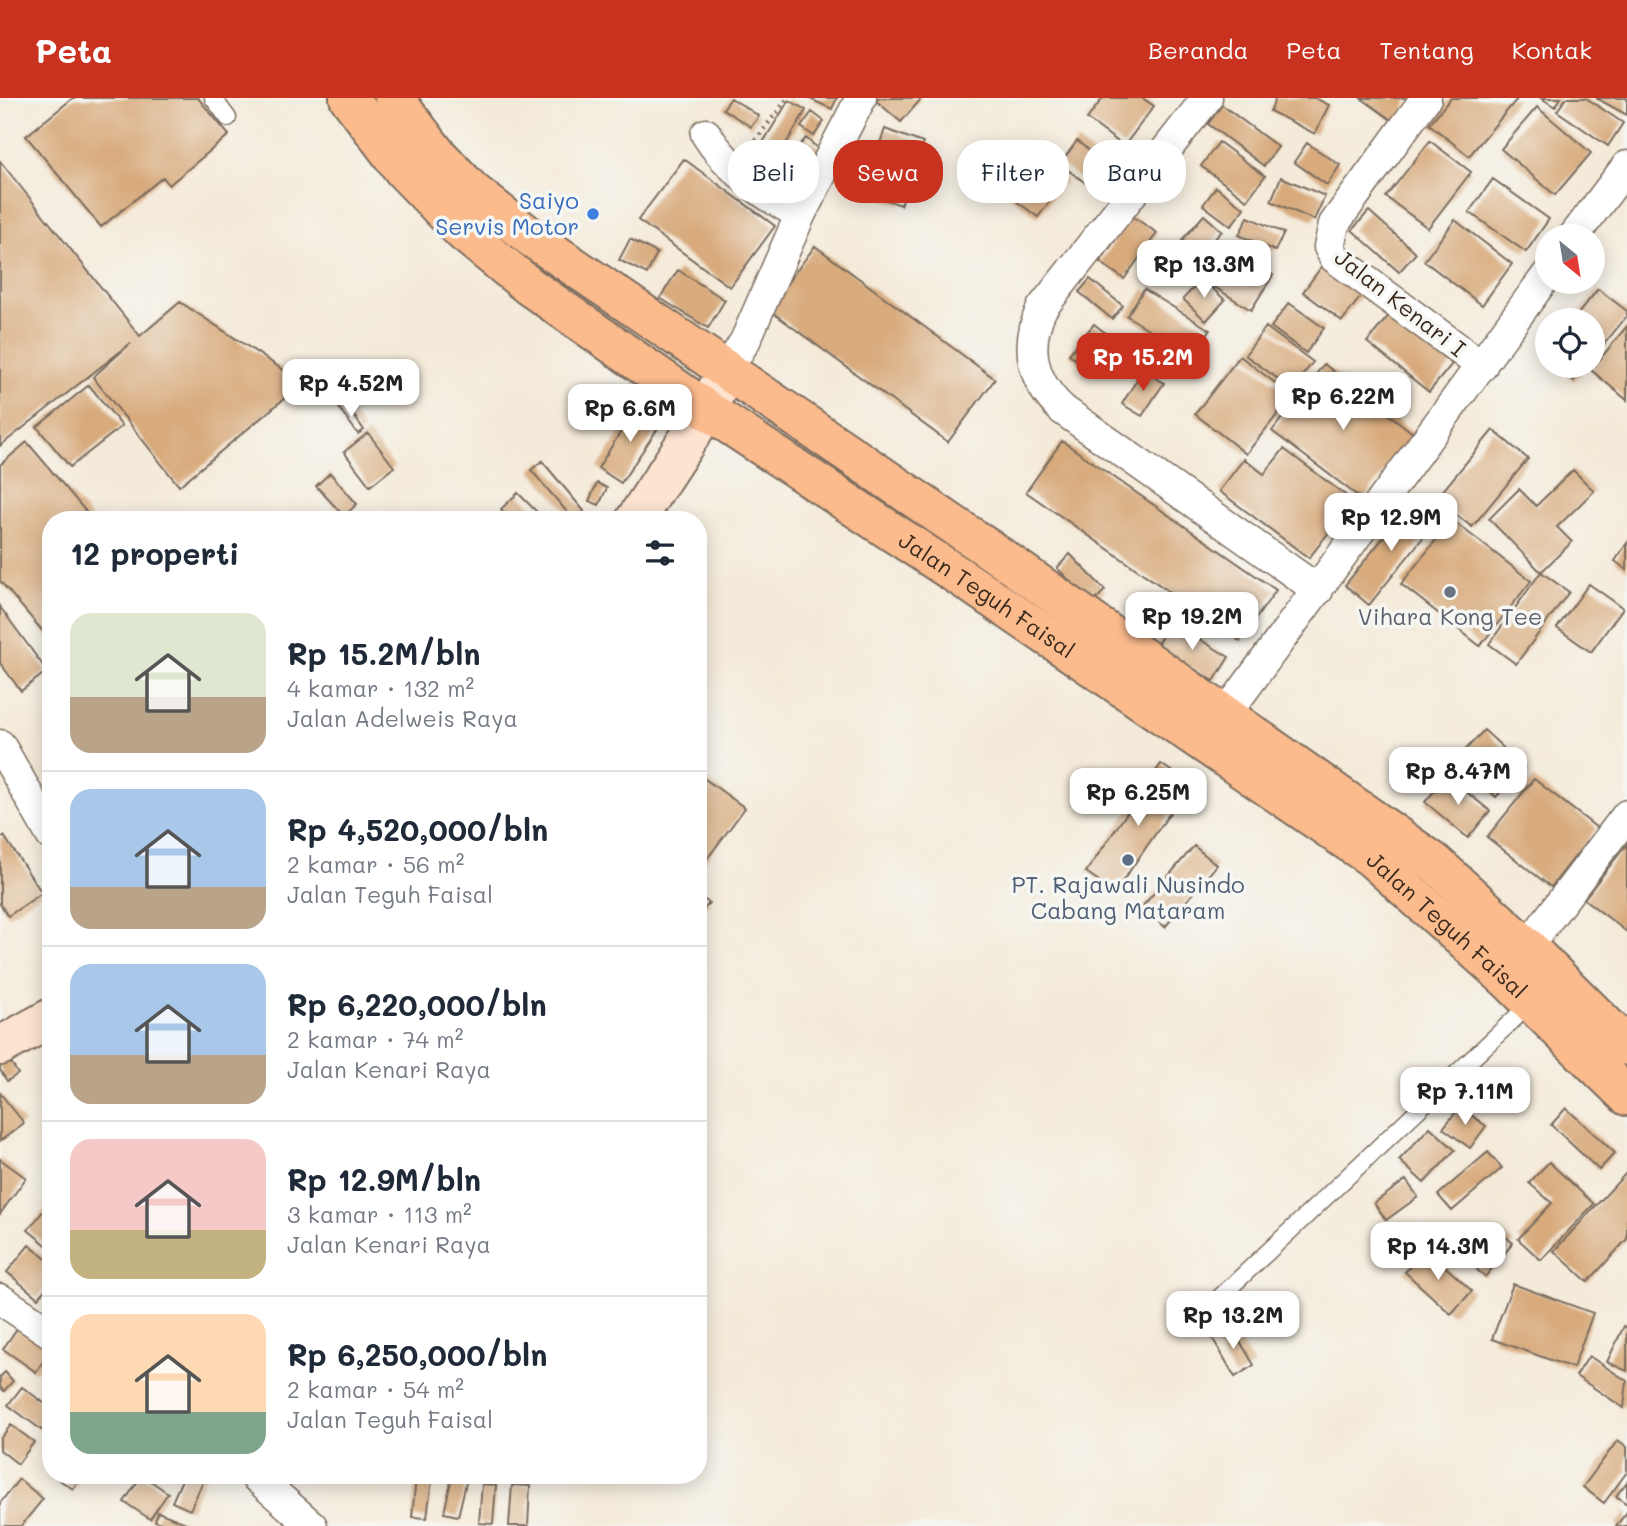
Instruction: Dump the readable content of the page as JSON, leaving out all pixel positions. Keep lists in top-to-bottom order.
{
  "streets": {
    "highway": ["Jalan Teguh Faisal"],
    "street": ["Jalan Kenari I"]
  },
  "places": ["Saiyo Servis Motor", "Vihara Kong Tee", "PT. Rajawali Nusindo Cabang Mataram"],
  "north": "bottom right",
  "page": {
    "header": "Peta",
    "nav": [
      "Beranda",
      "Peta",
      "Tentang",
      "Kontak"
    ],
    "chip": [
      "Beli",
      "Sewa",
      "Filter",
      "Baru"
    ],
    "price": [
      "Rp 13.3M",
      "Rp 15.2M",
      "Rp 4.52M",
      "Rp 6.22M",
      "Rp 6.6M",
      "Rp 12.9M",
      "Rp 19.2M",
      "Rp 8.47M",
      "Rp 6.25M",
      "Rp 7.11M",
      "Rp 14.3M",
      "Rp 13.2M"
    ],
    "heading": "12 properti",
    "list": [
      {
        "name": "Rp 15.2M/bln",
        "note": "4 kamar · 132 m² · Jalan Adelweis Raya"
      },
      {
        "name": "Rp 4,520,000/bln",
        "note": "2 kamar · 56 m² · Jalan Teguh Faisal"
      },
      {
        "name": "Rp 6,220,000/bln",
        "note": "2 kamar · 74 m² · Jalan Kenari Raya"
      },
      {
        "name": "Rp 12.9M/bln",
        "note": "3 kamar · 113 m² · Jalan Kenari Raya"
      },
      {
        "name": "Rp 6,250,000/bln",
        "note": "2 kamar · 54 m² · Jalan Teguh Faisal"
      }
    ]
  }
}
